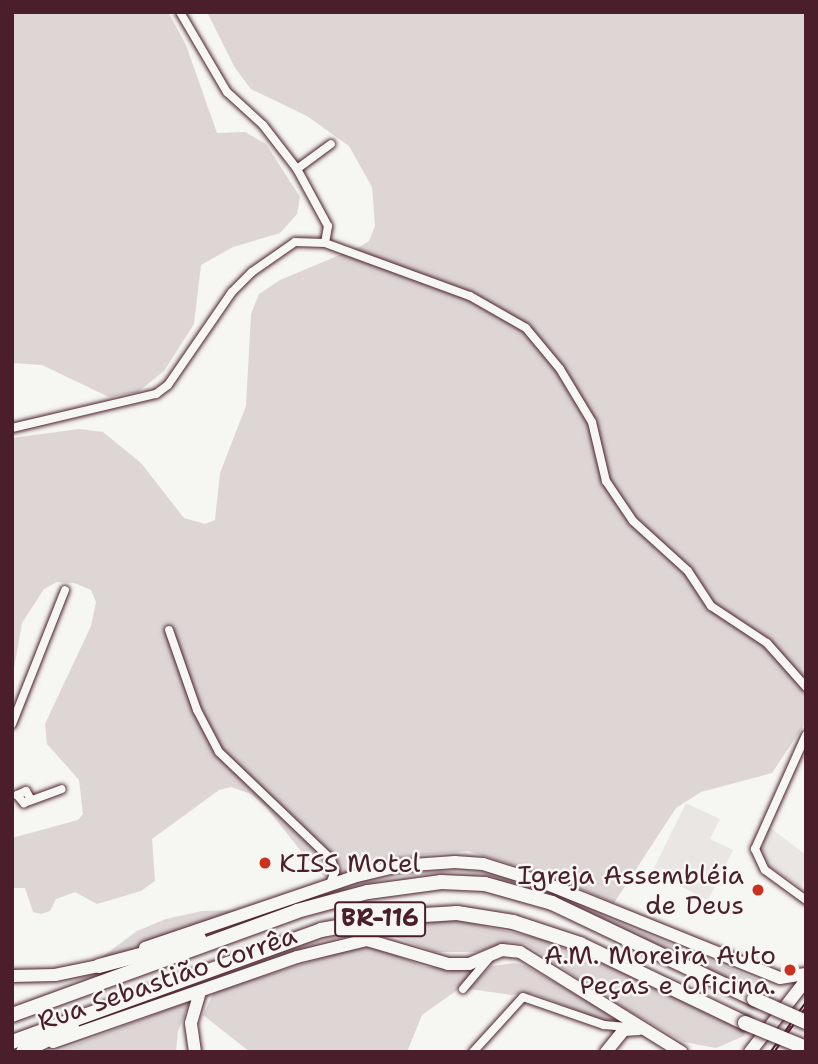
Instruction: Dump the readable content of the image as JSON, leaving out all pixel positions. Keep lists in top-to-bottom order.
{
  "streets": {
    "highway": ["BR-116"],
    "main road": ["Rua Sebastião Corrêa"]
  },
  "places": ["KISS Motel", "Igreja Assembléia de Deus", "A.M. Moreira Auto Peças e Oficina."]
}
